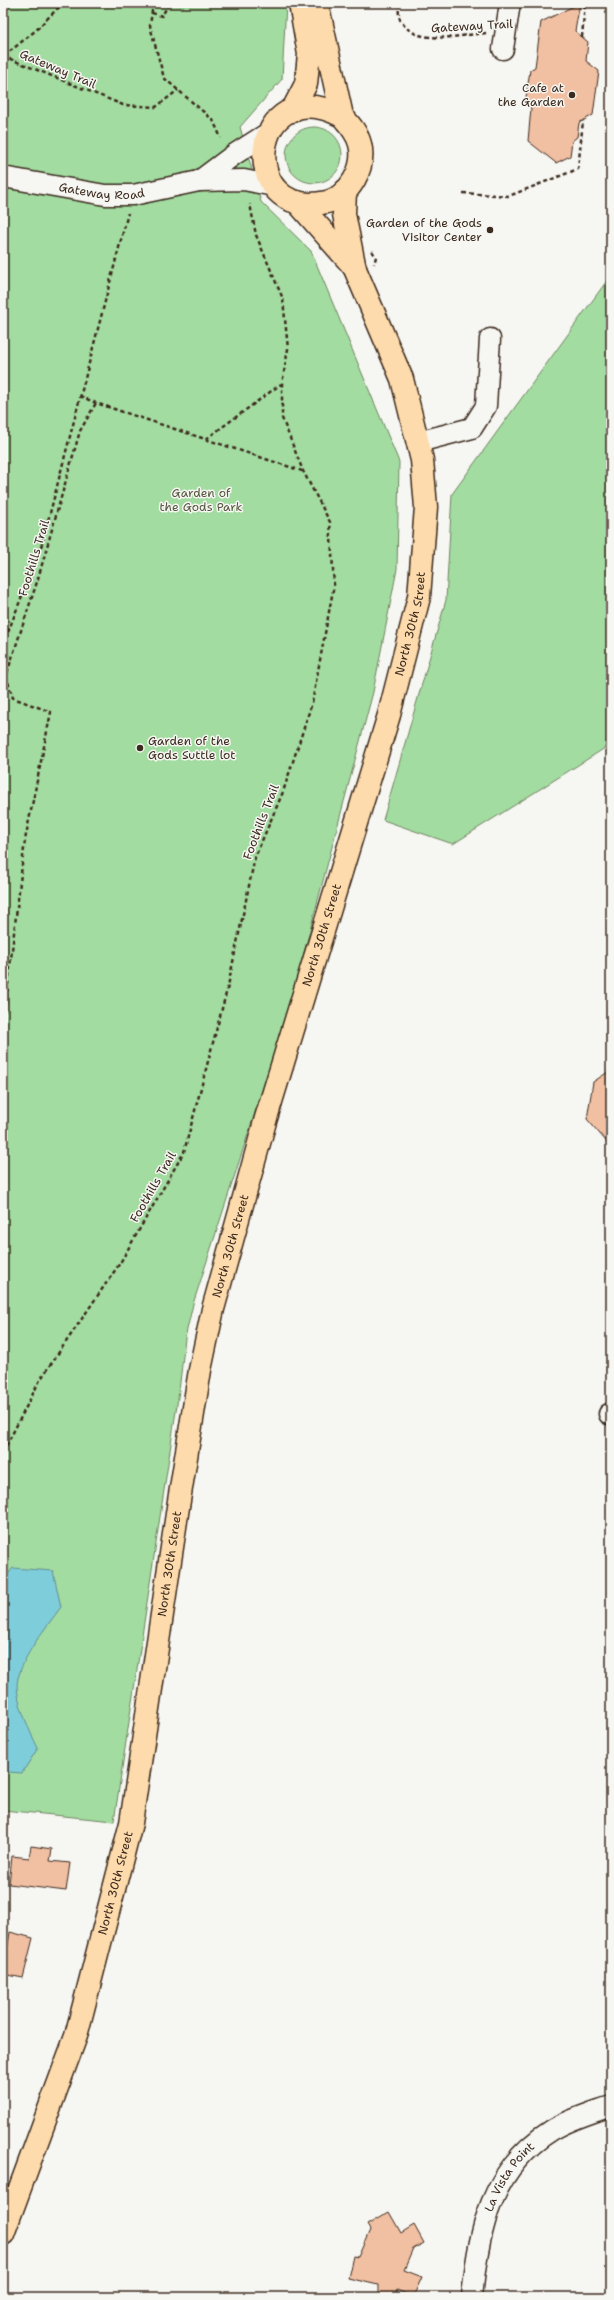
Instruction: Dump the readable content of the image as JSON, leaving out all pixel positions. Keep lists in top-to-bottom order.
{
  "streets": {
    "main road": ["North 30th Street"],
    "street": ["Gateway Road", "La Vista Point"],
    "path": ["Gateway Trail", "Foothills Trail"]
  },
  "crossings": [
    ["Gateway Road", "North 30th Street"]
  ],
  "parks": ["Garden of the Gods Park"],
  "places": ["Cafe at the Garden", "Garden of the Gods Visitor Center", "Garden of the Gods Suttle lot"]
}
